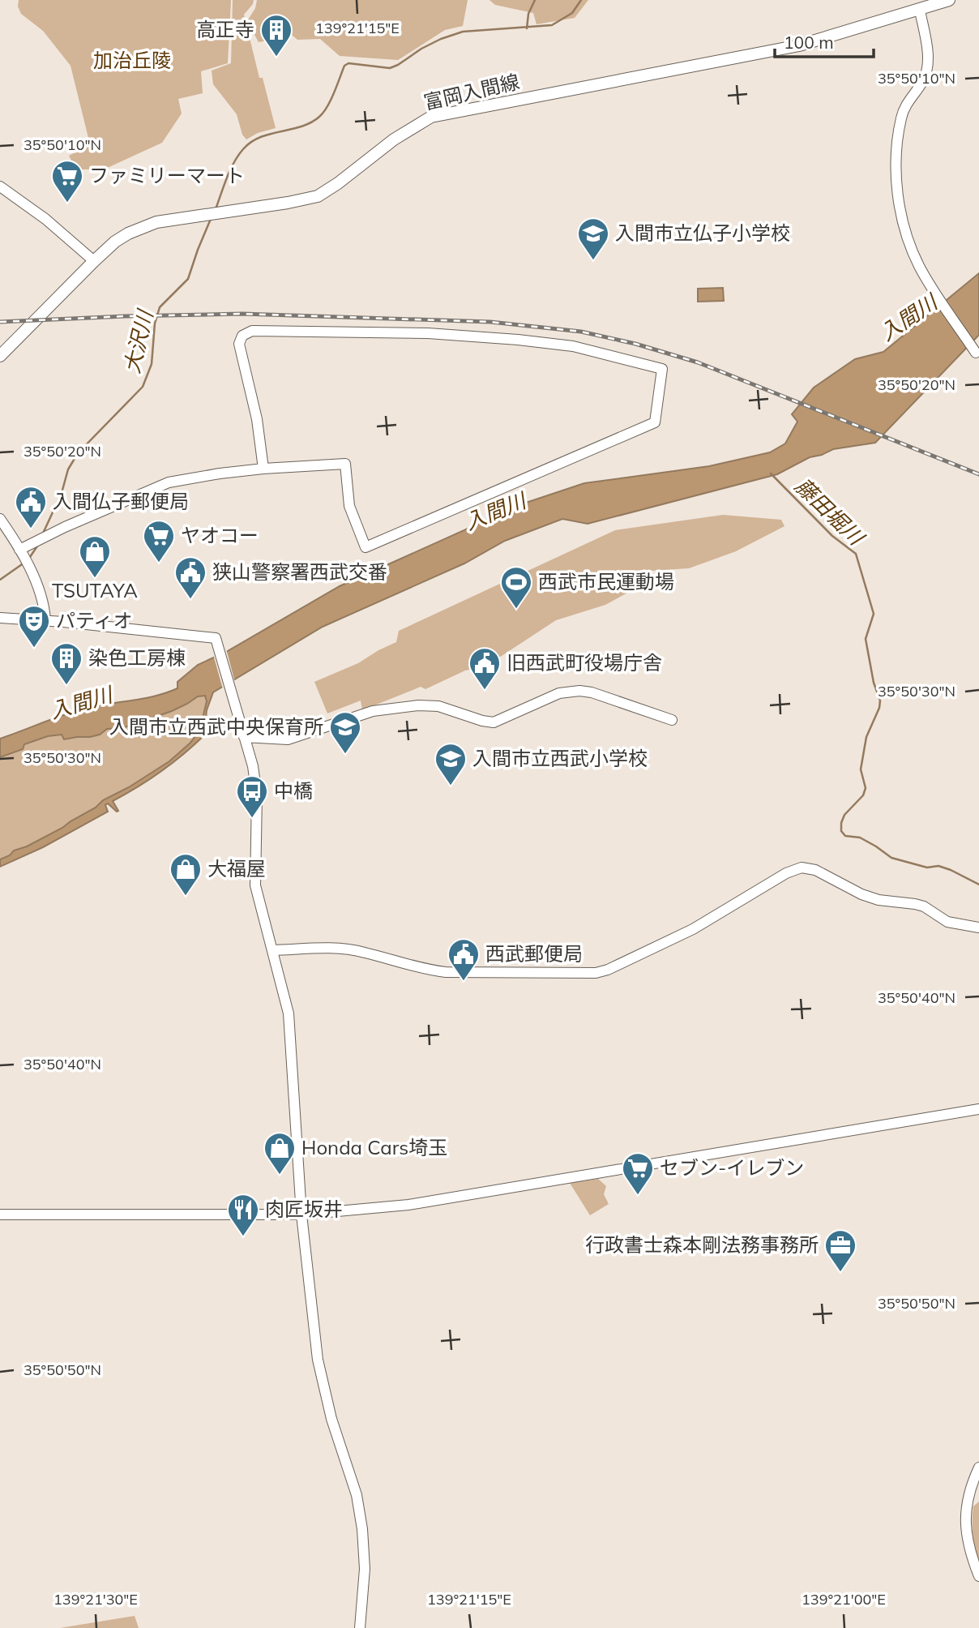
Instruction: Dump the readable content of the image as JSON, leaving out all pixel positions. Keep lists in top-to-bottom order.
{
  "streets": {
    "main road": ["富岡入間線"]
  },
  "water": ["入間川", "大沢川", "藤田堀川"],
  "parks": ["加治丘陵"],
  "places": {
    "building": ["高正寺", "染色工房棟"],
    "supermarket": ["ファミリーマート", "ヤオコー", "セブン-イレブン"],
    "school or university": ["入間市立仏子小学校", "入間市立西武中央保育所", "入間市立西武小学校"],
    "public building": [
      "入間仏子郵便局",
      "狭山警察署西武交番",
      "旧西武町役場庁舎",
      "西武郵便局"
    ],
    "shop": ["TSUTAYA", "大福屋", "Honda Cars埼玉"],
    "sports": ["西武市民運動場"],
    "theatre": ["パティオ"],
    "bus stop": ["中橋"],
    "restaurant": ["肉匠坂井"],
    "office": ["行政書士森本剛法務事務所"]
  },
  "scale_bar": "100 m",
  "coordinates": [
    "139°21'15\"E",
    "35°50'10\"N",
    "35°50'20\"N",
    "35°50'30\"N",
    "35°50'40\"N",
    "35°50'50\"N",
    "139°21'30\"E",
    "139°21'00\"E"
  ]
}
